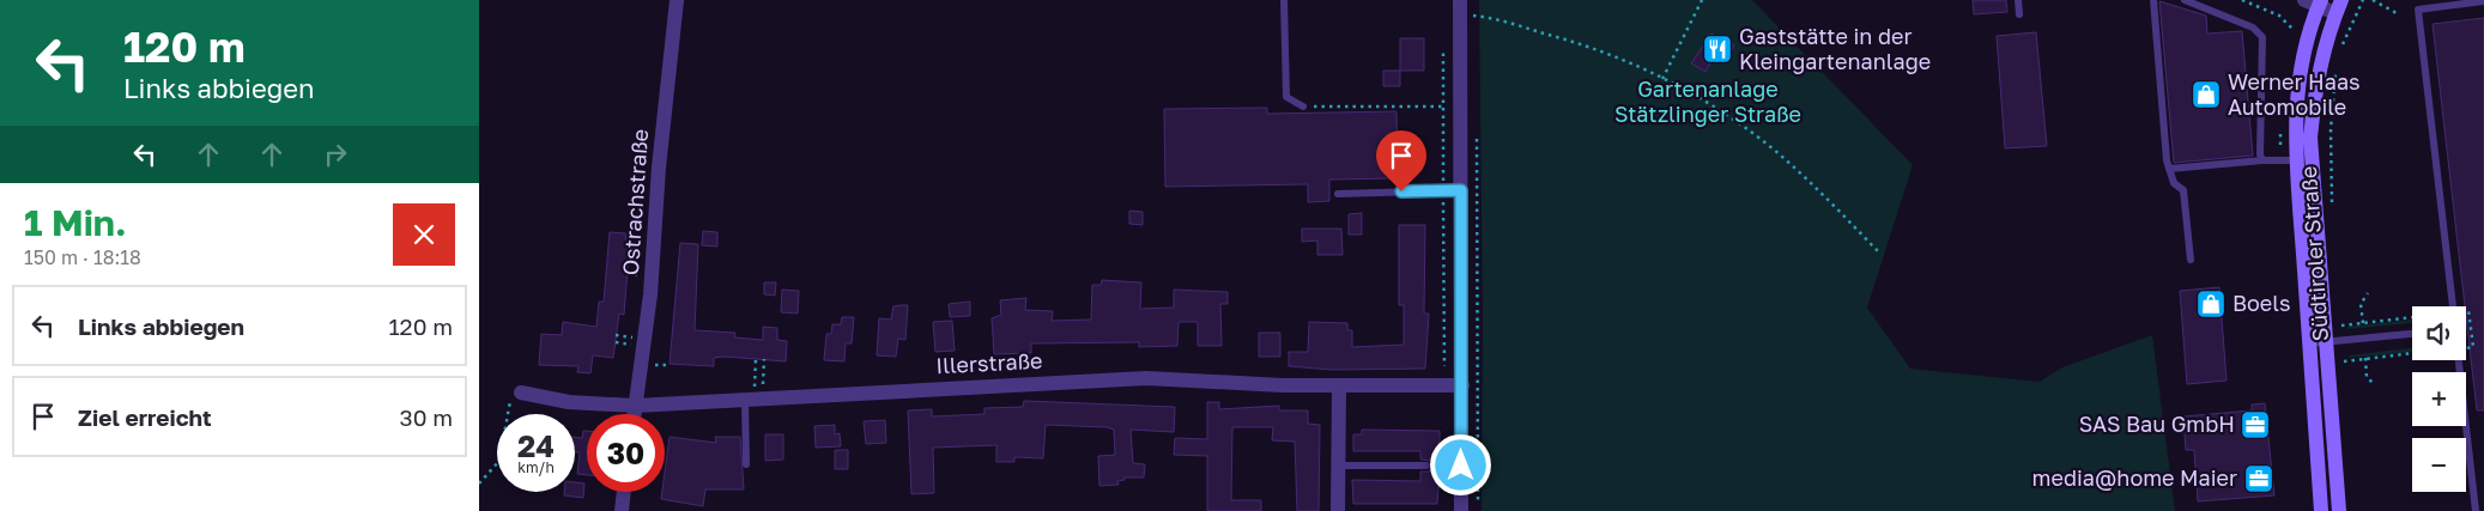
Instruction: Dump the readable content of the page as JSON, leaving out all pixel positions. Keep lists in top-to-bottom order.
{
  "streets": {
    "main road": ["Südtiroler Straße"],
    "street": ["Ostrachstraße", "Illerstraße"]
  },
  "crossings": [
    ["Ostrachstraße", "Illerstraße"]
  ],
  "parks": ["Gartenanlage Stätzlinger Straße"],
  "places": {
    "restaurant": ["Gaststätte in der Kleingartenanlage"],
    "shop": ["Werner Haas Automobile", "Boels"],
    "office": ["SAS Bau GmbH", "media@home Maier"]
  },
  "page": {
    "turn": ["120 m", "Links abbiegen"],
    "heading": ["1 Min.", "150 m · 18:18"],
    "list": [
      {
        "name": "Links abbiegen",
        "value": "120 m"
      },
      {
        "name": "Ziel erreicht",
        "value": "30 m"
      }
    ],
    "map_buttons": ["+", "−"],
    "speed": "24 km/h",
    "limit": "30"
  }
}
